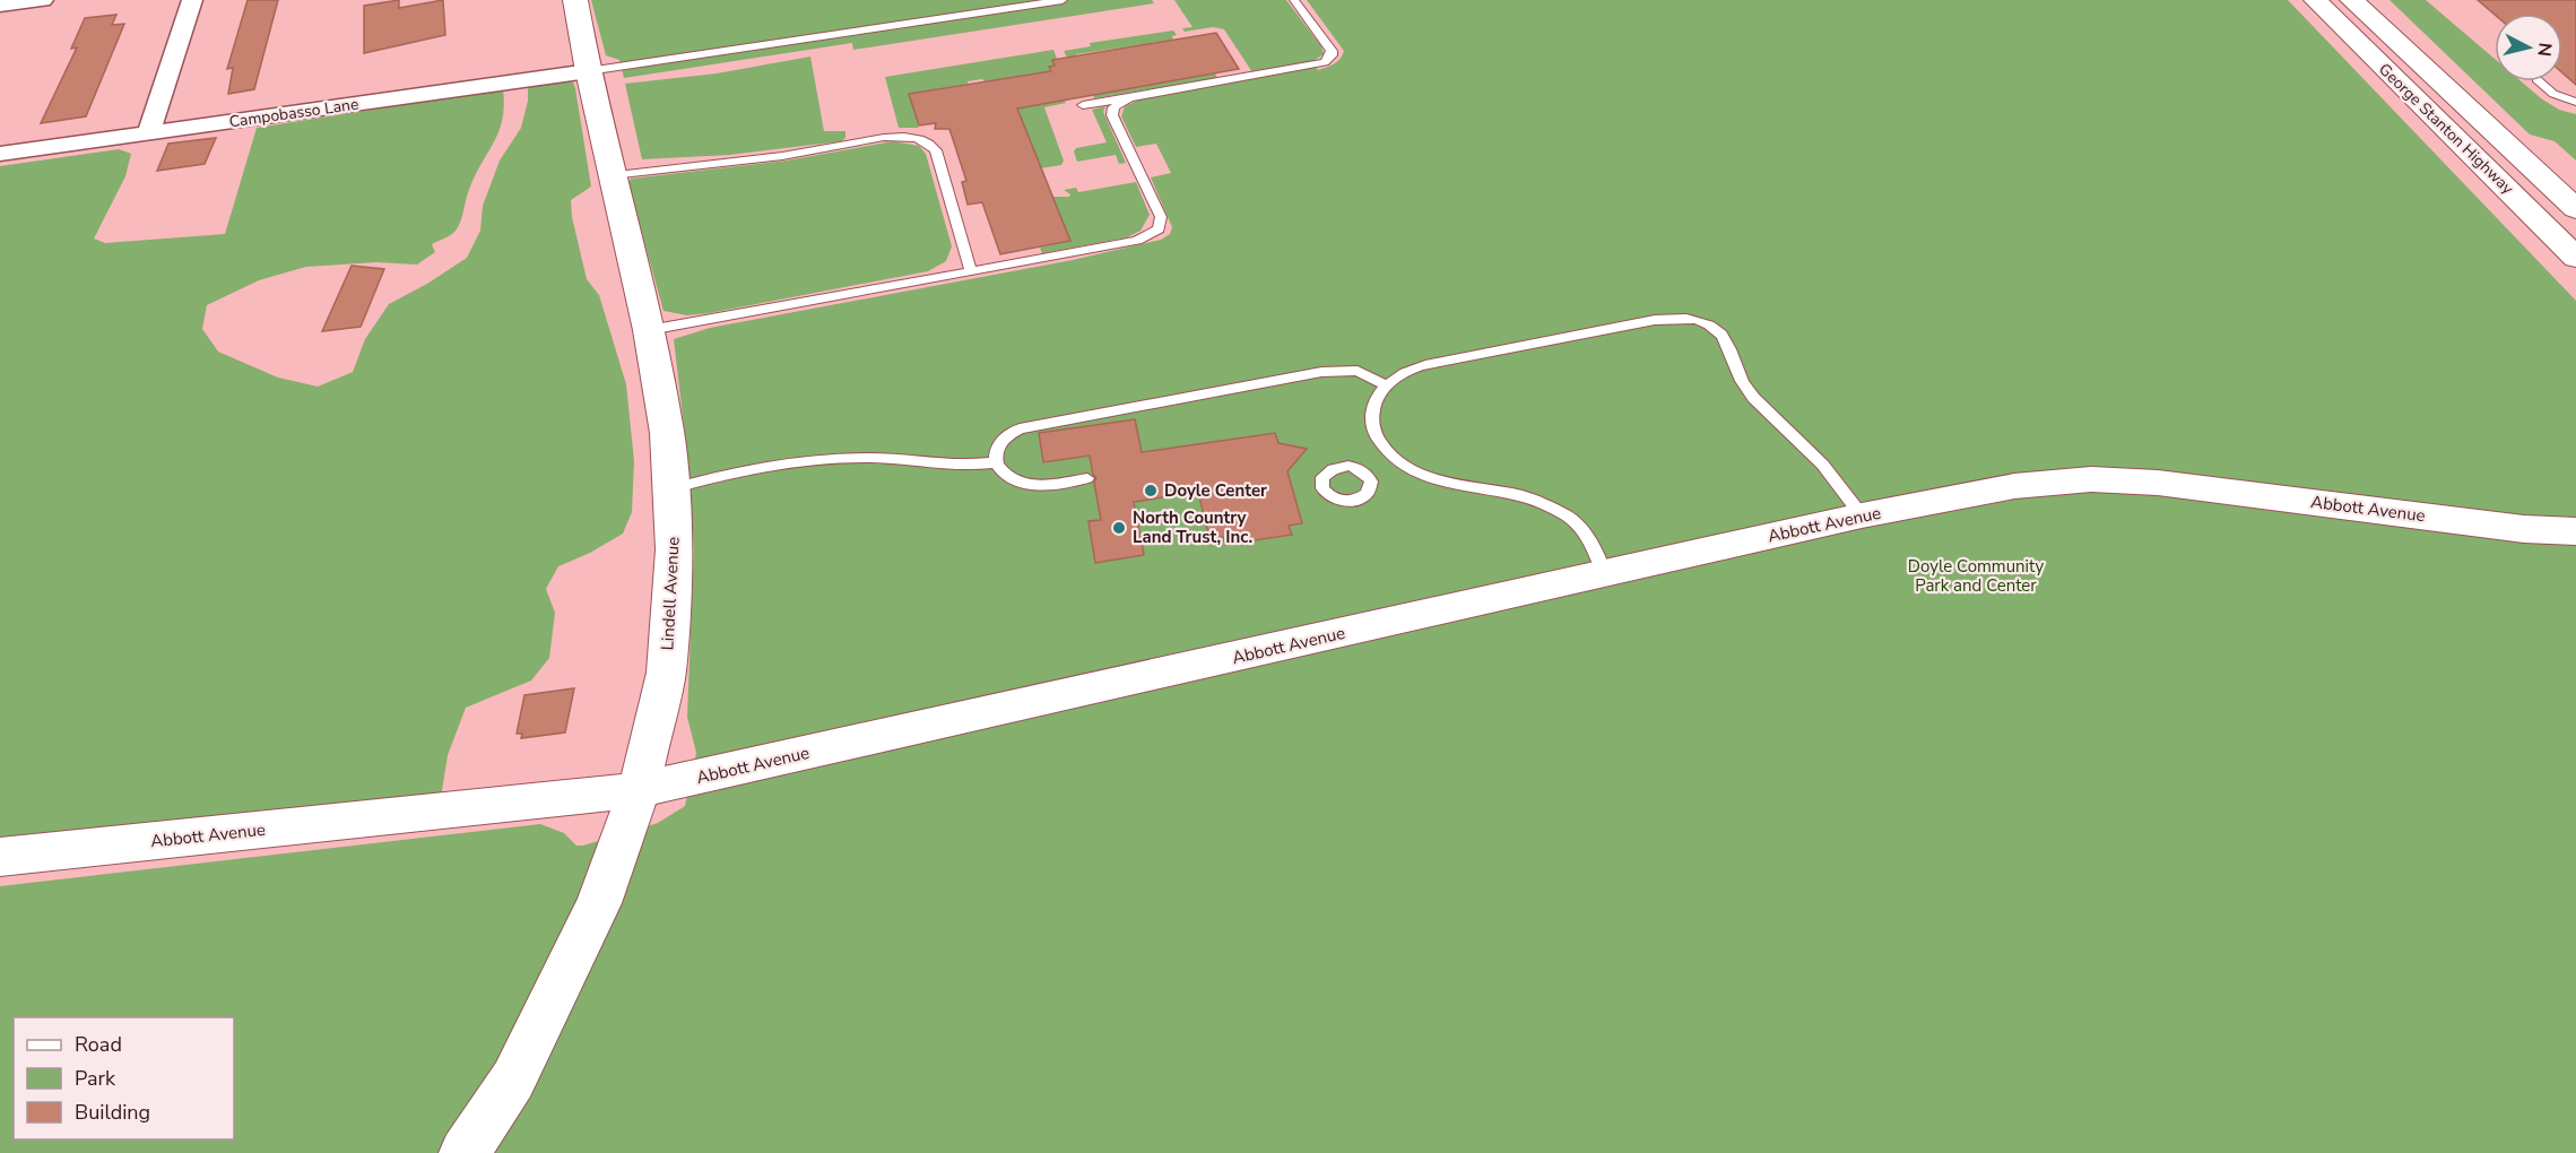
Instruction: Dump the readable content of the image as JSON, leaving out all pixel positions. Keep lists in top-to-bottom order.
{
  "streets": {
    "main road": ["George Stanton Highway", "Abbott Avenue", "Lindell Avenue"],
    "street": ["Campobasso Lane"]
  },
  "crossings": [
    ["Campobasso Lane", "Lindell Avenue"],
    ["Abbott Avenue", "Lindell Avenue"]
  ],
  "parks": ["Doyle Community Park and Center"],
  "places": ["Doyle Center", "North Country Land Trust, Inc."],
  "legend": ["Road", "Park", "Building"],
  "north": "right"
}
